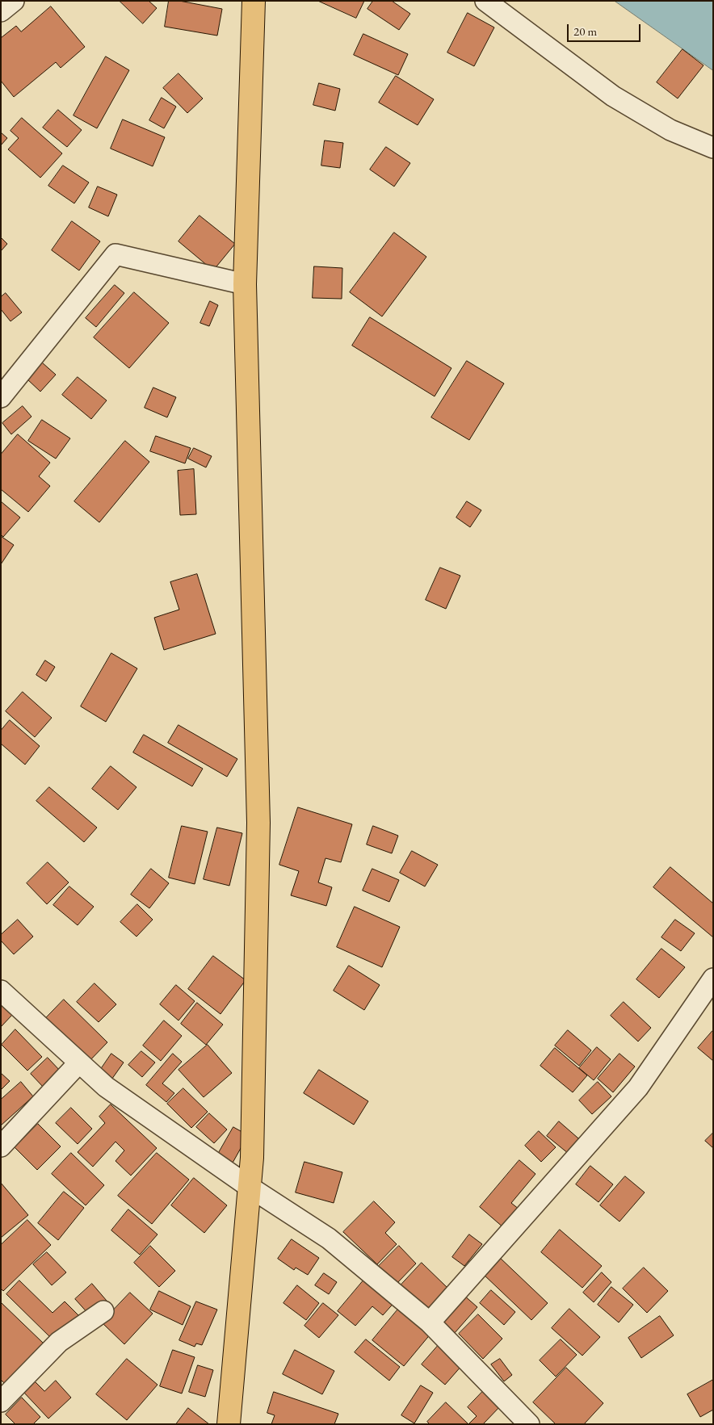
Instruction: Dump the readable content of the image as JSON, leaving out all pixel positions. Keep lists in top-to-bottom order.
{
  "scale_bar": "20 m"
}
